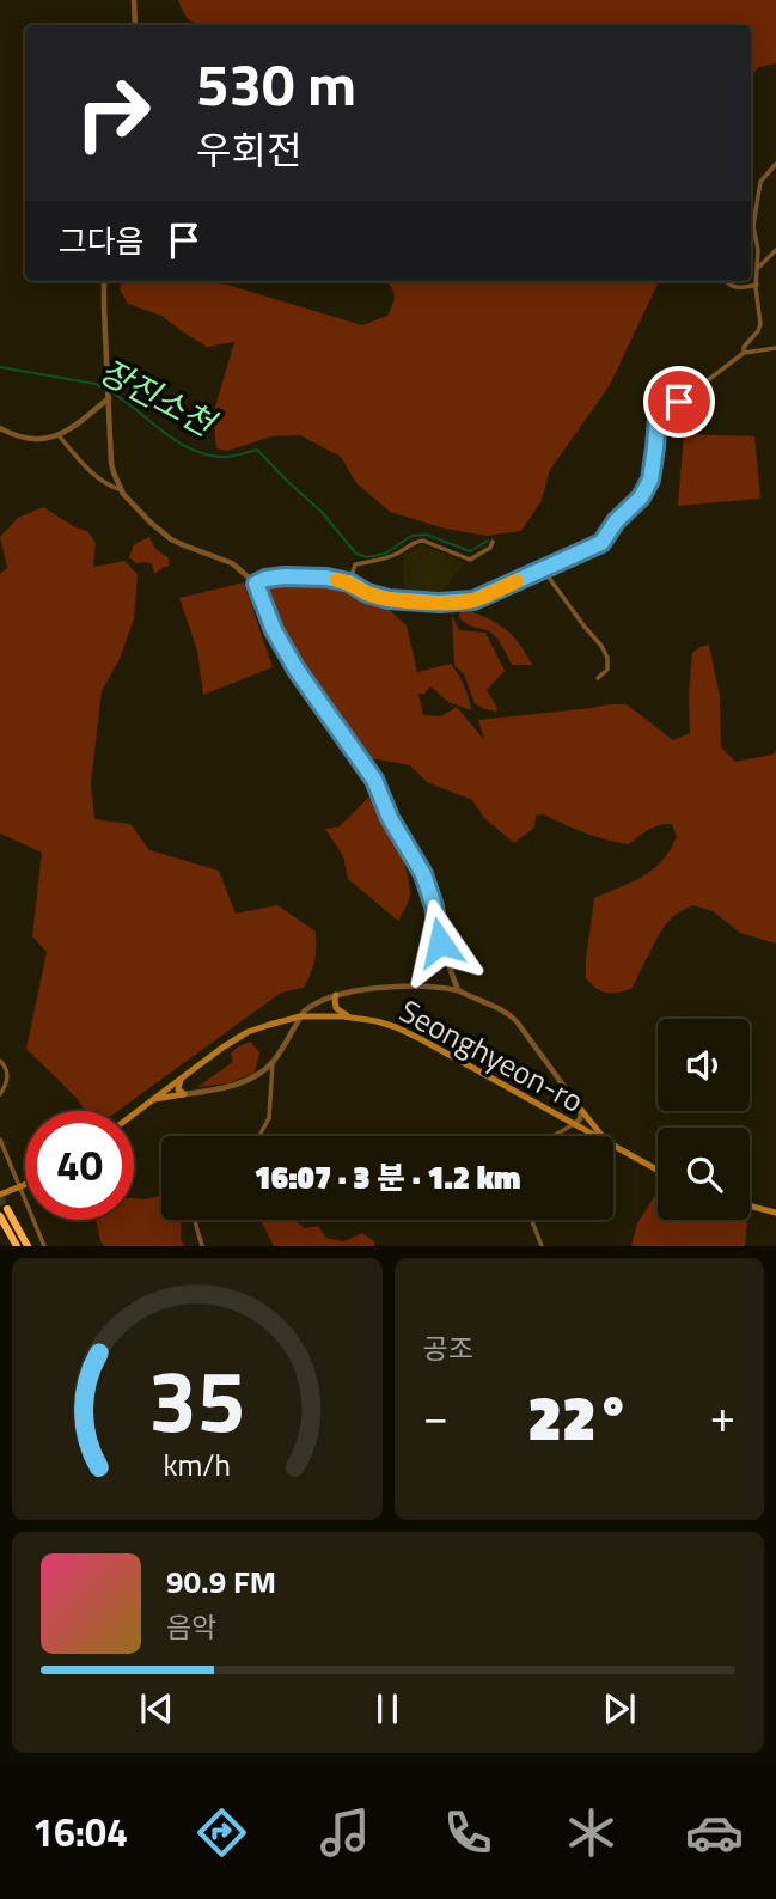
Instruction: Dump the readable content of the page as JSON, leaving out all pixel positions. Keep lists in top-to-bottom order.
{
  "streets": {
    "main road": ["Seonghyeon-ro"]
  },
  "water": ["장진소천"],
  "page": {
    "turn": ["530 m", "우회전"],
    "then": "그다음",
    "limit": "40",
    "trip": "16:07 · 3 분 · 1.2 km",
    "tile": "공조",
    "heat": ["−", "22°", "+"],
    "song": ["90.9 FM", "음악"],
    "tabs": "16:04",
    "gauge": ["35", "km/h"]
  }
}
